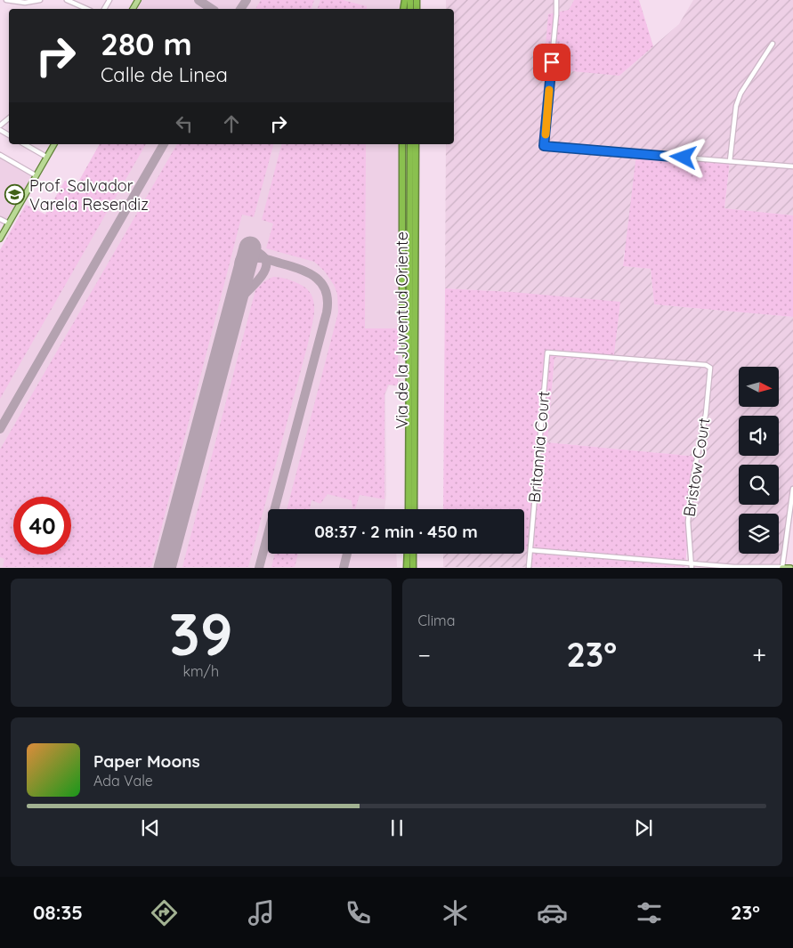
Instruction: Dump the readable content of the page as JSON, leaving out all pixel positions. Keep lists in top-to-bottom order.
{
  "streets": {
    "highway": ["Via de la Juventud Oriente"],
    "street": ["Britannia Court", "Bristow Court"]
  },
  "crossings": [
    ["Britannia Court", "Bristow Court"]
  ],
  "places": {
    "school or university": ["Prof. Salvador Varela Resendiz"]
  },
  "north": "right",
  "page": {
    "turn": ["280 m", "Calle de Linea"],
    "limit": "40",
    "trip": "08:37 · 2 min · 450 m",
    "tile": [
      ["39", "km/h"],
      "Clima"
    ],
    "heat": ["−", "23°", "+"],
    "song": ["Paper Moons", "Ada Vale"],
    "tabs": ["08:35", "23°"]
  }
}
